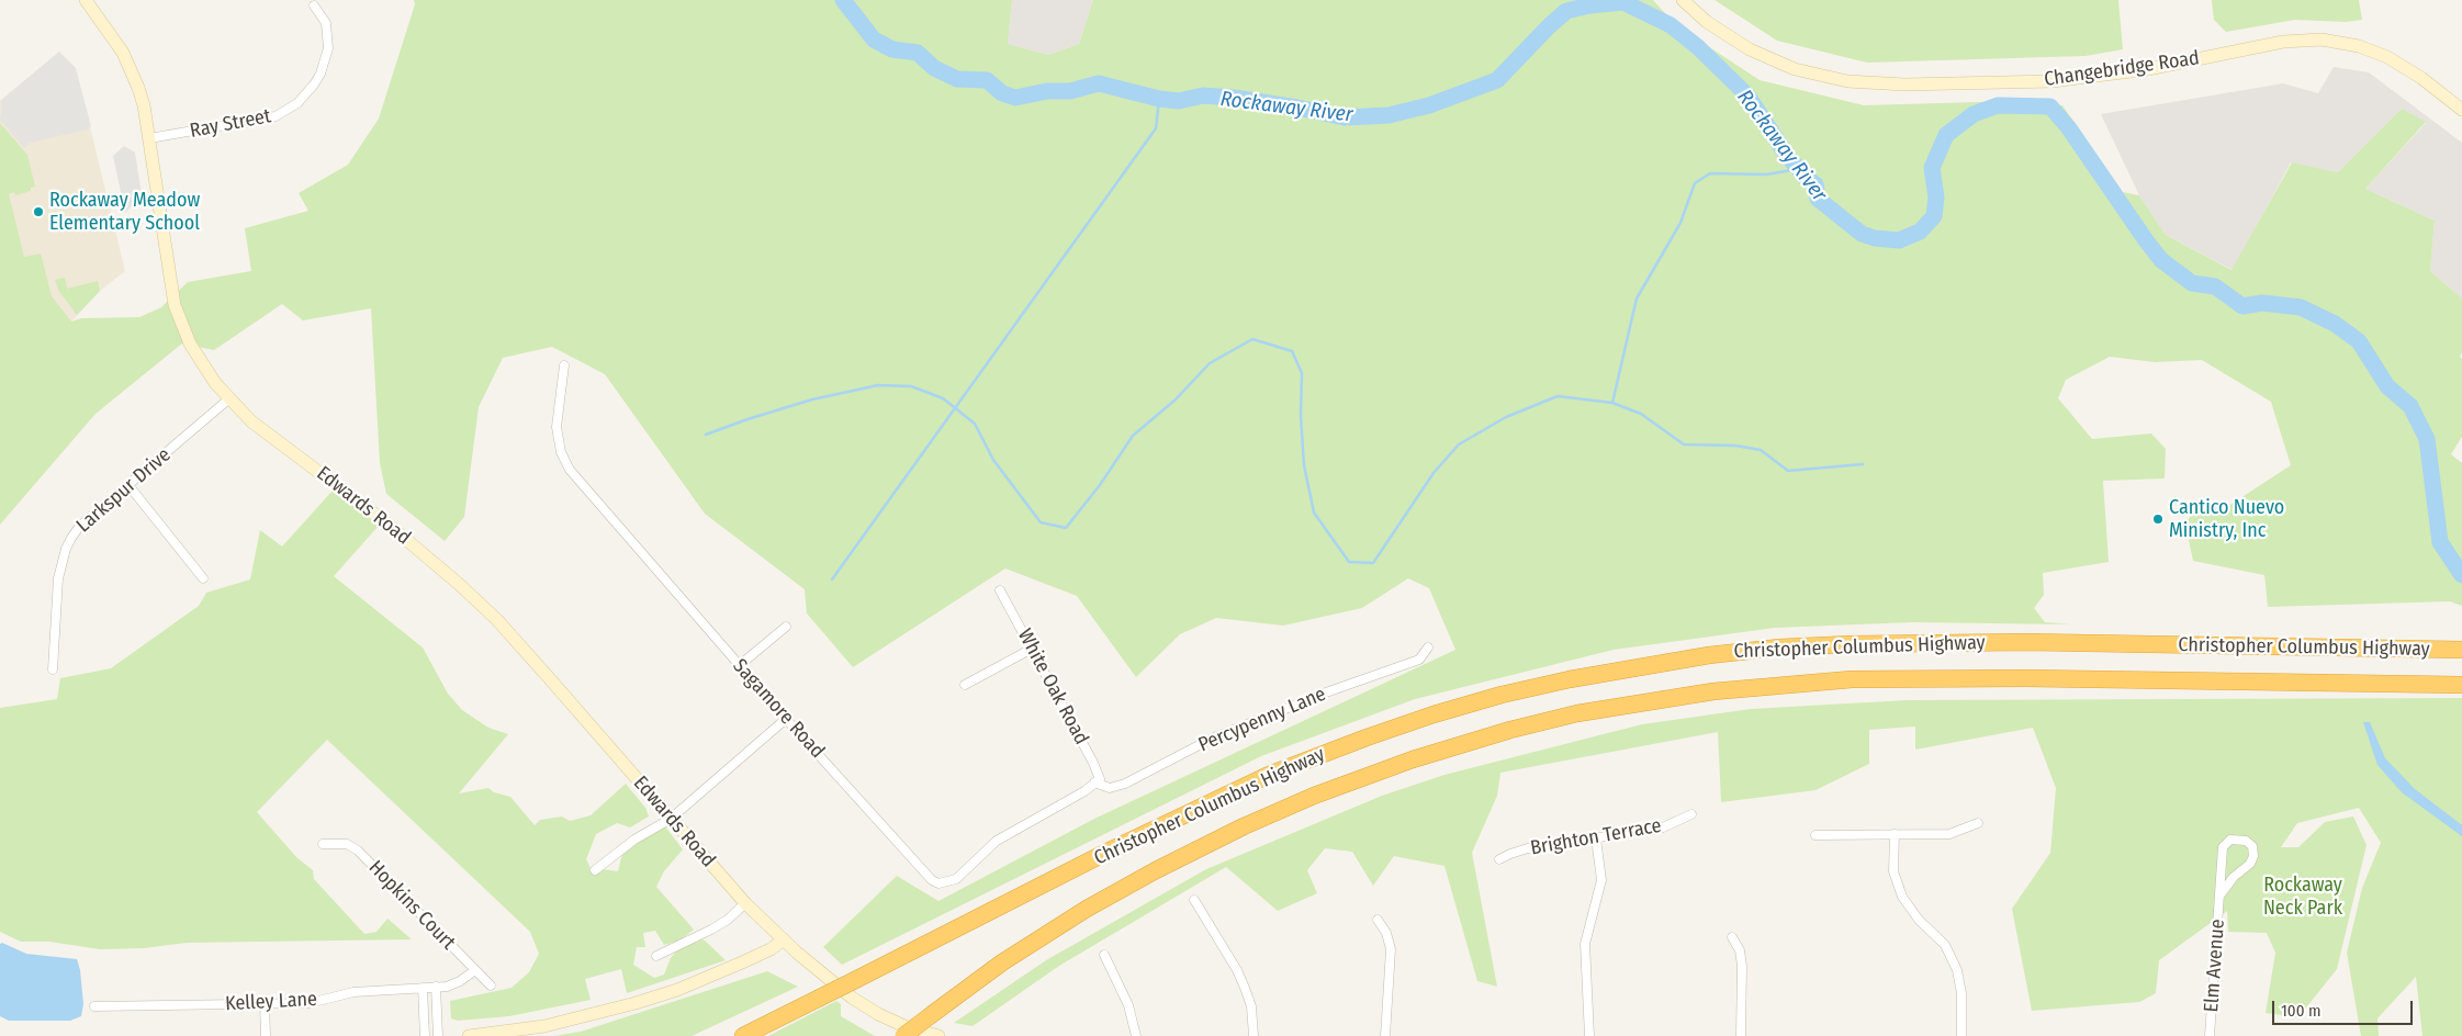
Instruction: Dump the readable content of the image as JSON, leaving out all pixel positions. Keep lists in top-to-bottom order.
{
  "streets": {
    "highway": ["Christopher Columbus Highway"],
    "street": [
      "Changebridge Road",
      "Ray Street",
      "Larkspur Drive",
      "Edwards Road",
      "White Oak Road",
      "Sagamore Road",
      "Percypenny Lane",
      "Brighton Terrace",
      "Hopkins Court",
      "Elm Avenue",
      "Kelley Lane"
    ]
  },
  "crossings": [
    ["Ray Street", "Edwards Road"],
    ["Larkspur Drive", "Edwards Road"],
    ["White Oak Road", "Sagamore Road"],
    ["White Oak Road", "Percypenny Lane"],
    ["Sagamore Road", "Percypenny Lane"],
    ["Hopkins Court", "Kelley Lane"]
  ],
  "water": ["Rockaway River"],
  "parks": ["Rockaway Neck Park"],
  "places": ["Rockaway Meadow Elementary School", "Cantico Nuevo Ministry, Inc"],
  "scale_bar": "100 m"
}
